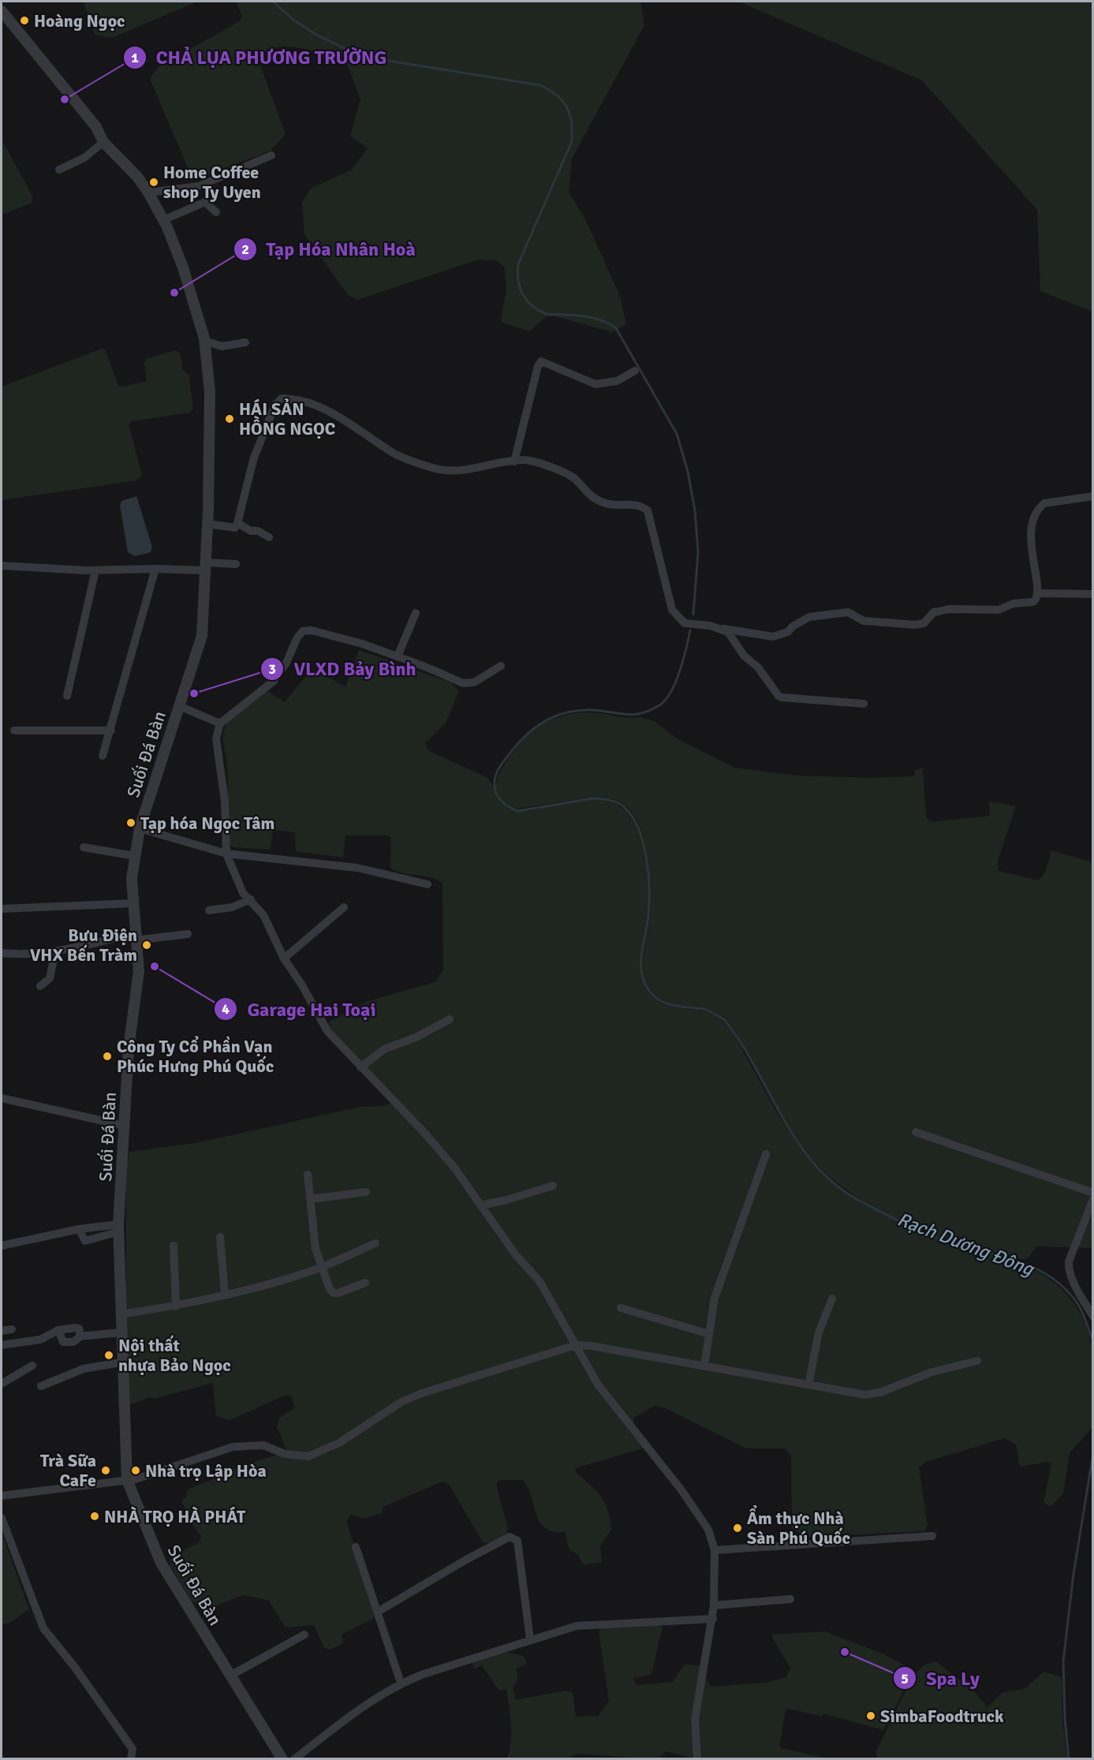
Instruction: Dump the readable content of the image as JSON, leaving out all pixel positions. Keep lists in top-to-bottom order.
{
  "streets": {
    "street": ["Suối Đá Bàn"]
  },
  "water": ["Rạch Dương Đông"],
  "places": [
    "Hoàng Ngọc",
    "CHẢ LỤA PHƯƠNG TRƯỜNG",
    "Home Coffee shop Ty Uyen",
    "Tạp Hóa Nhân Hoà",
    "HÁI SẢN HỒNG NGỌC",
    "VLXD Bảy Bình",
    "Tạp hóa Ngọc Tâm",
    "Bưu Điện VHX Bến Tràm",
    "Garage Hai Toại",
    "Công Ty Cổ Phần Vạn Phúc Hưng Phú Quốc",
    "Nội thất nhựa Bảo Ngọc",
    "Trà Sữa CaFe",
    "Nhà trọ Lập Hòa",
    "NHÀ TRỌ HÀ PHÁT",
    "Ẩm thực Nhà Sàn Phú Quốc",
    "Spa Ly",
    "SimbaFoodtruck"
  ]
}
